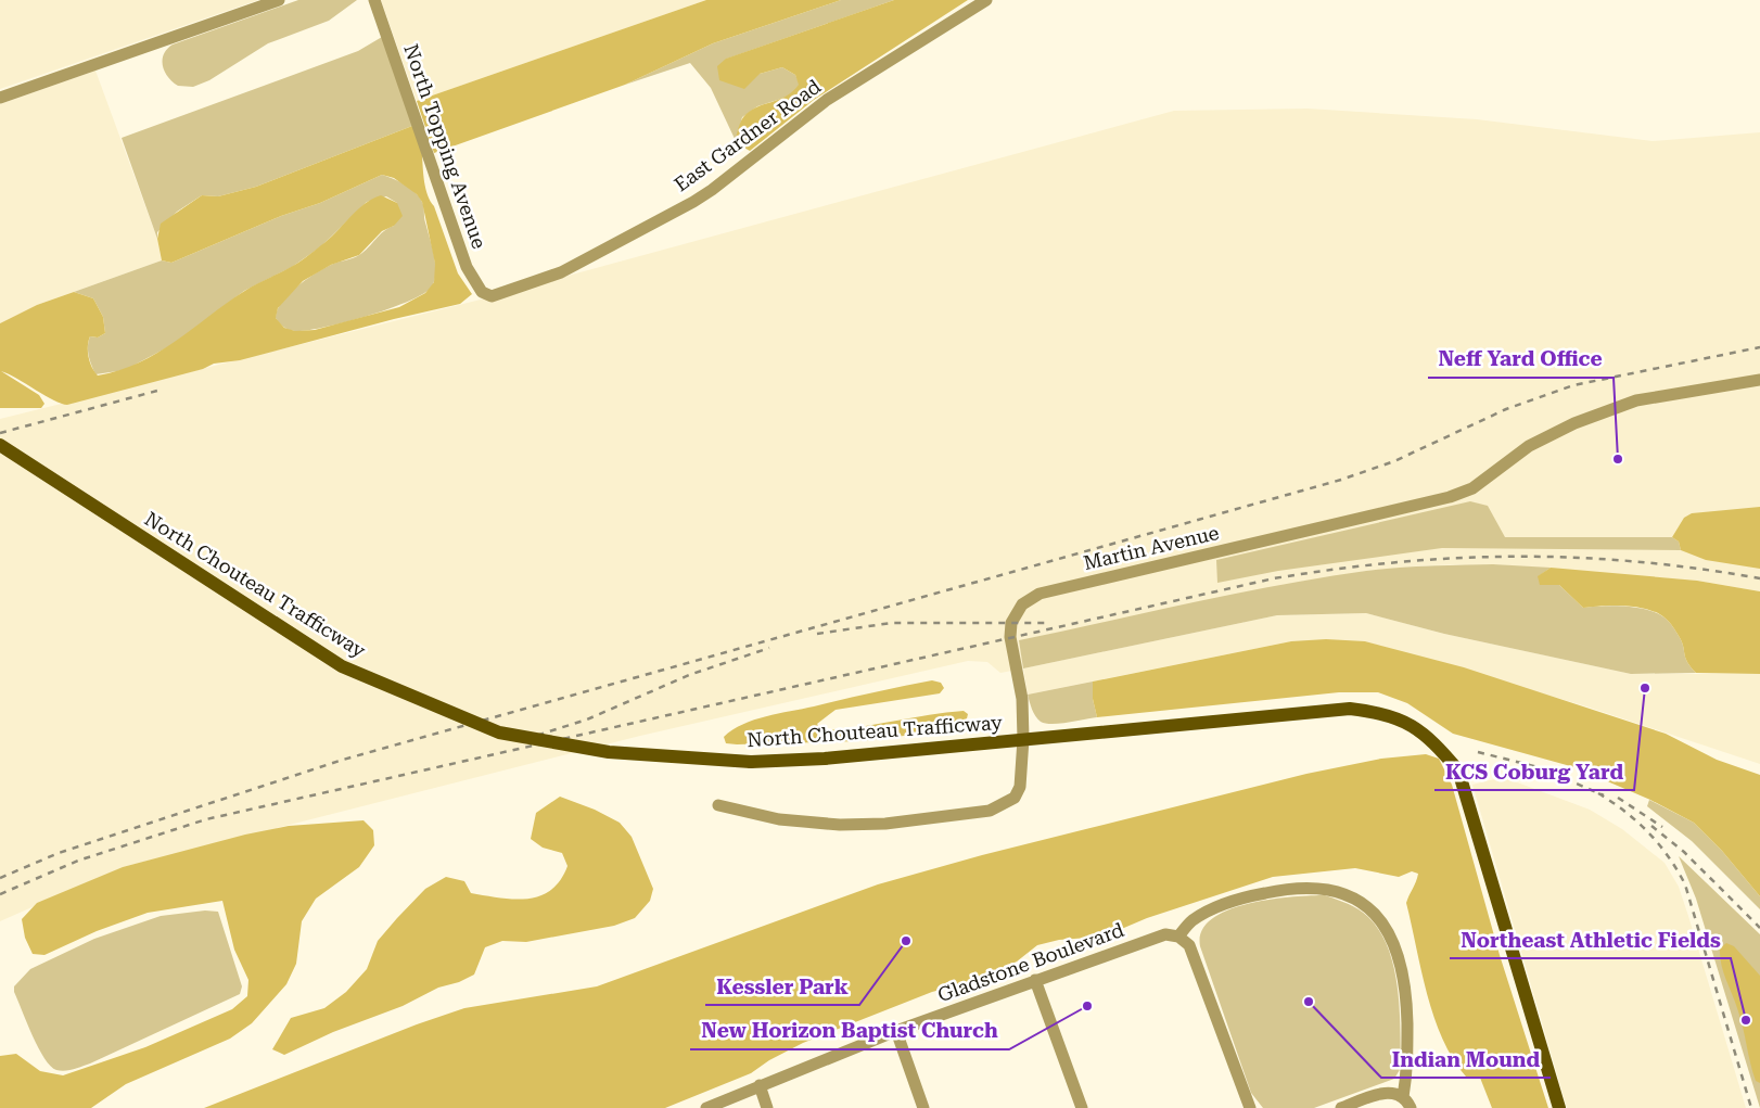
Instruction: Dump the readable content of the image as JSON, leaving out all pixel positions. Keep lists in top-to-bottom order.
{
  "streets": {
    "main road": ["North Chouteau Trafficway"],
    "street": [
      "East Gardner Road",
      "North Topping Avenue",
      "Martin Avenue",
      "Gladstone Boulevard"
    ]
  },
  "crossings": [
    ["East Gardner Road", "North Topping Avenue"],
    ["Martin Avenue", "North Chouteau Trafficway"]
  ],
  "places": [
    "Neff Yard Office",
    "KCS Coburg Yard",
    "Kessler Park",
    "Indian Mound",
    "New Horizon Baptist Church",
    "Northeast Athletic Fields"
  ]
}
